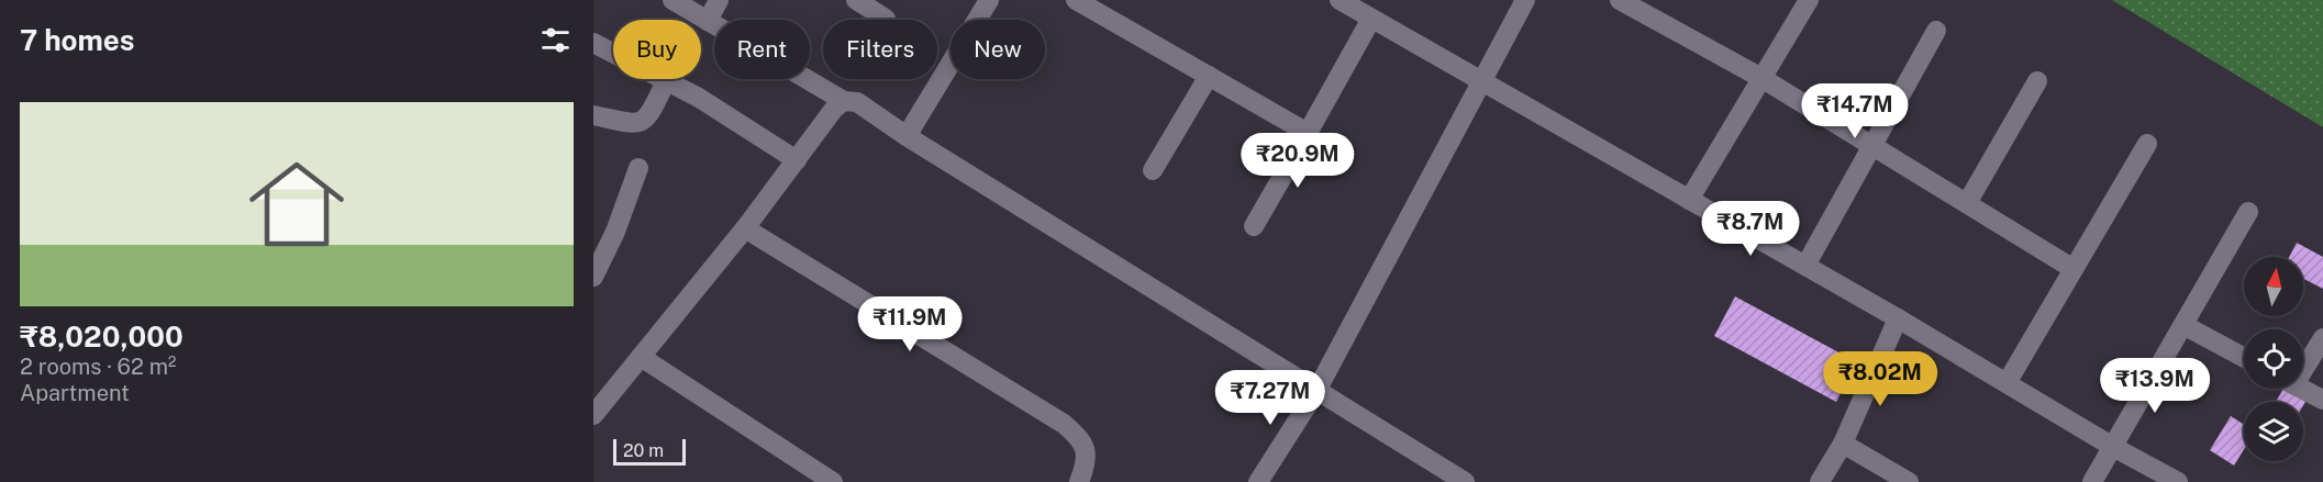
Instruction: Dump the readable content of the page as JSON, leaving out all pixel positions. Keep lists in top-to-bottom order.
{
  "scale_bar": "20 m",
  "north": "top",
  "page": {
    "heading": "7 homes",
    "chip": [
      "Buy",
      "Rent",
      "Filters",
      "New"
    ],
    "list": [
      {
        "name": "₹8,020,000",
        "note": "2 rooms · 62 m² · Apartment"
      }
    ],
    "price": [
      "₹14.7M",
      "₹20.9M",
      "₹8.7M",
      "₹11.9M",
      "₹8.02M",
      "₹13.9M",
      "₹7.27M"
    ],
    "scale": "20 m"
  }
}
